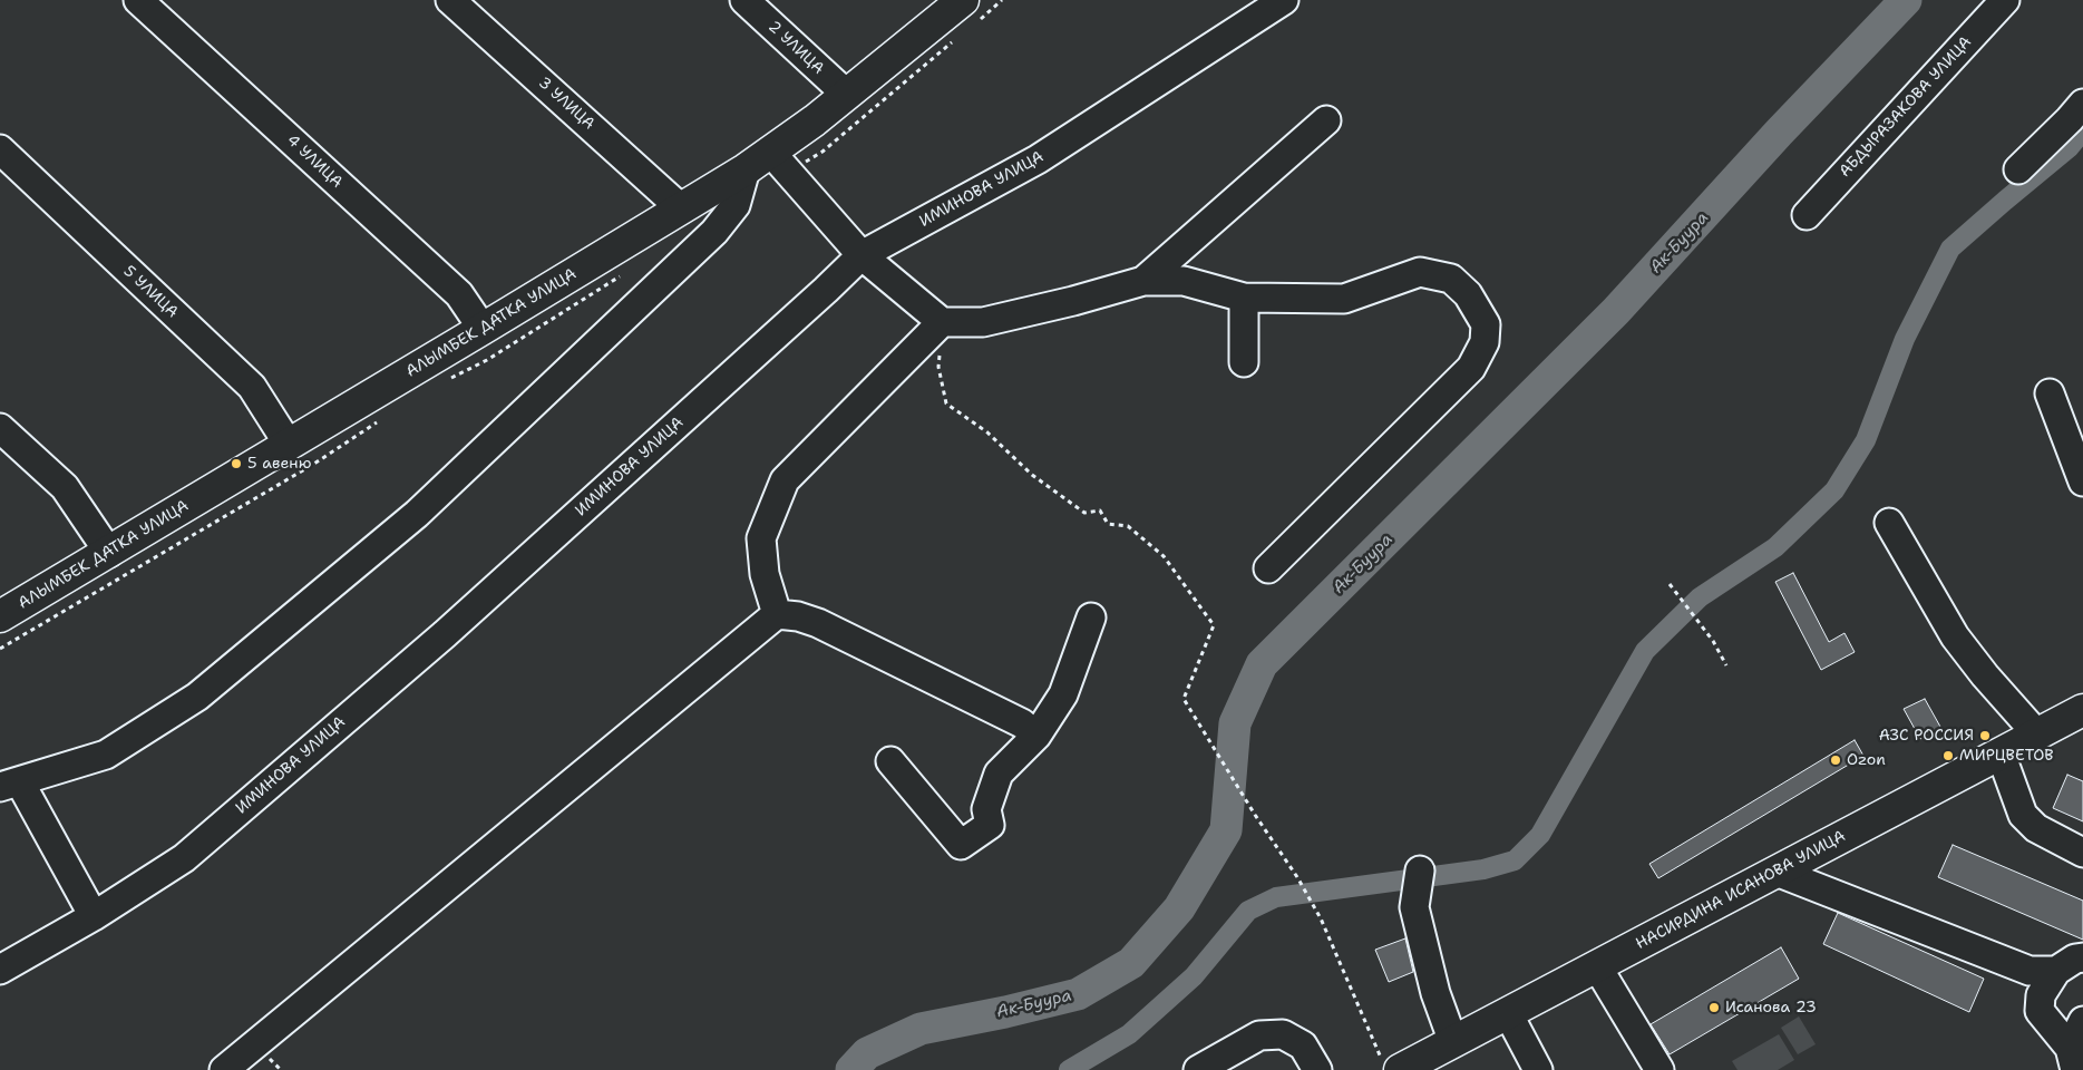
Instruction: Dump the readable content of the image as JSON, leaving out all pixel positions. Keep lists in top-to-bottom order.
{
  "streets": {
    "main road": ["АЛЫМБЕК ДАТКА УЛИЦА", "НАСИРДИНА ИСАНОВА УЛИЦА"],
    "street": [
      "2 УЛИЦА",
      "3 УЛИЦА",
      "АБДЫРАЗАКОВА УЛИЦА",
      "4 УЛИЦА",
      "ИМИНОВА УЛИЦА",
      "5 УЛИЦА"
    ]
  },
  "crossings": [
    ["2 УЛИЦА", "АЛЫМБЕК ДАТКА УЛИЦА"],
    ["3 УЛИЦА", "АЛЫМБЕК ДАТКА УЛИЦА"],
    ["4 УЛИЦА", "АЛЫМБЕК ДАТКА УЛИЦА"],
    ["5 УЛИЦА", "АЛЫМБЕК ДАТКА УЛИЦА"]
  ],
  "water": ["Ак-Буура"],
  "places": [
    "5 авеню",
    "АЗС РОССИЯ",
    "МИРЦВЕТОВ",
    "Ozon",
    "Исанова 23"
  ]
}
